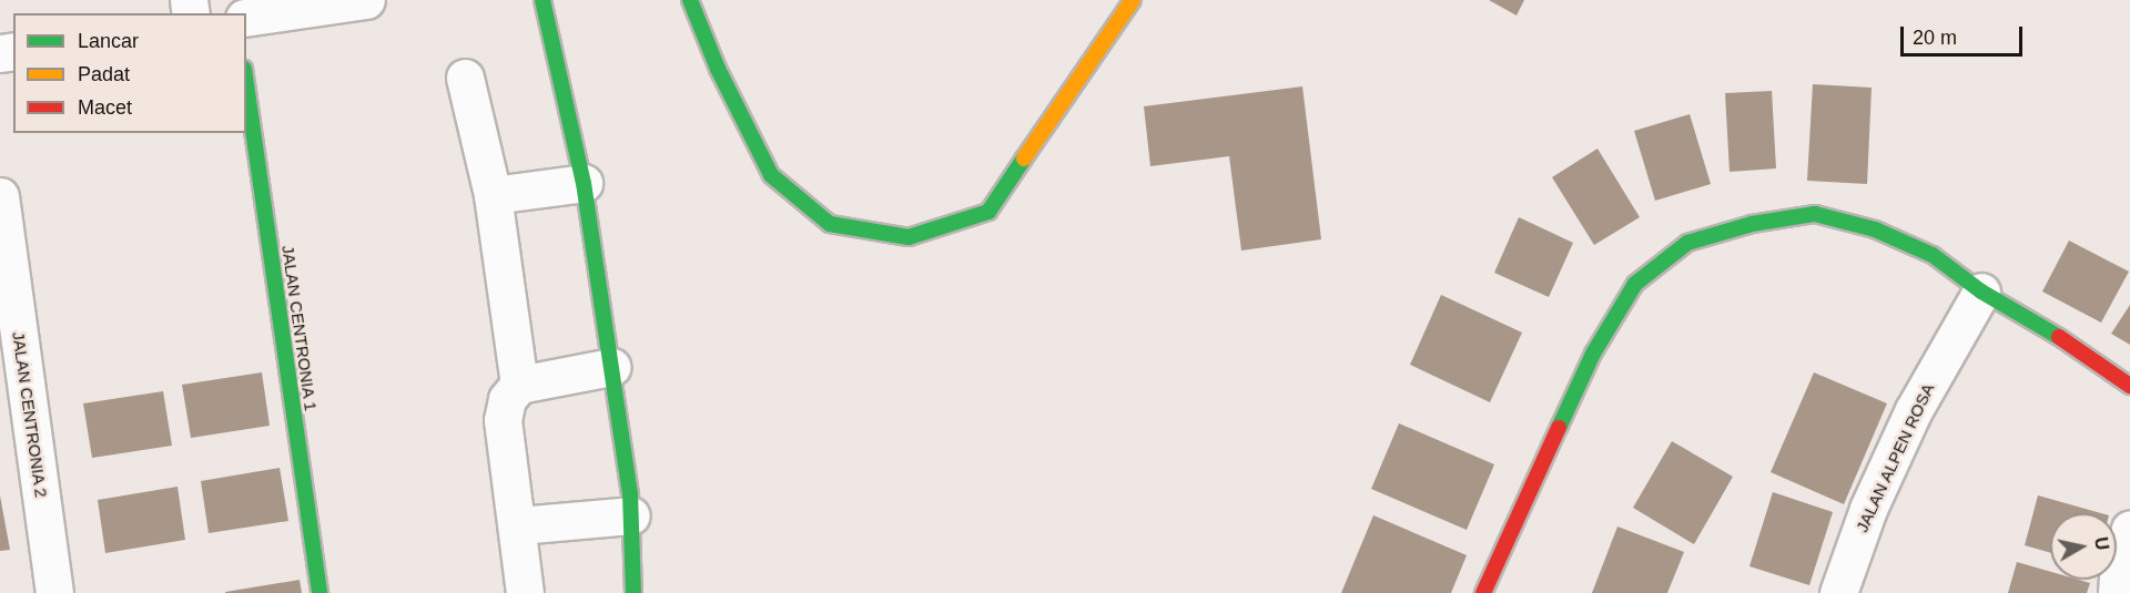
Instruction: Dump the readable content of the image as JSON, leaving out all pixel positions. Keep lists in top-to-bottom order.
{
  "streets": {
    "street": ["JALAN CENTRONIA 1", "JALAN CENTRONIA 2", "JALAN ALPEN ROSA"]
  },
  "legend": ["Lancar", "Padat", "Macet"],
  "scale_bar": "20 m",
  "north": "right"
}
